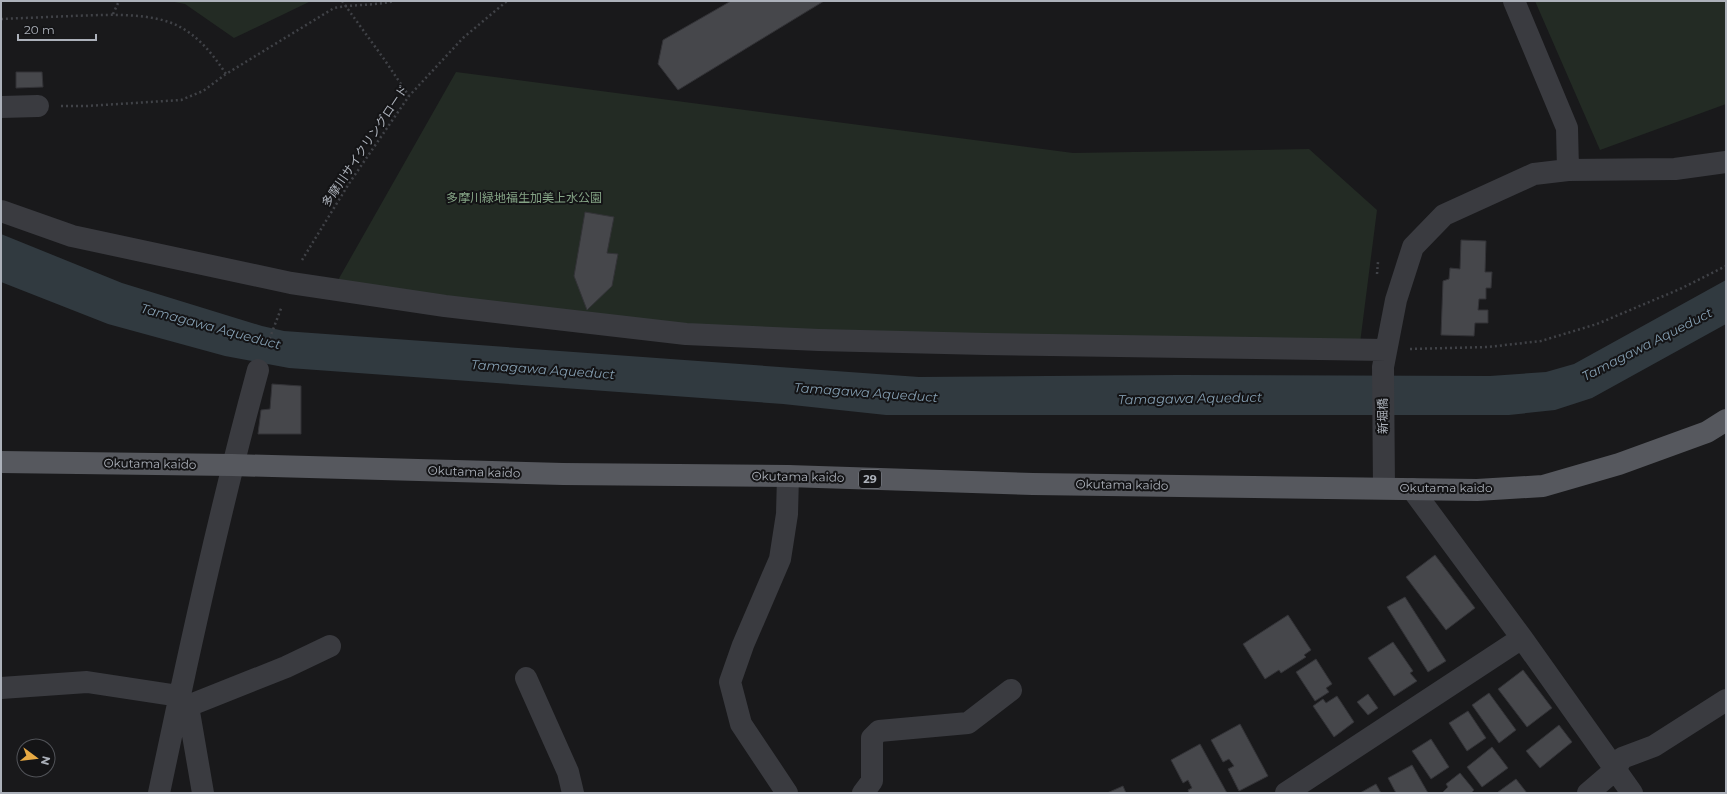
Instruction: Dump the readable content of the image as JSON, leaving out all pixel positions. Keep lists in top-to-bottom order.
{
  "streets": {
    "main road": ["Okutama kaido", "29"],
    "street": ["新堀橋"],
    "path": ["多摩川サイクリングロード"]
  },
  "crossings": [
    ["新堀橋", "Okutama kaido"]
  ],
  "water": ["Tamagawa Aqueduct"],
  "parks": ["多摩川緑地福生加美上水公園"],
  "scale_bar": "20 m",
  "north": "right"
}
